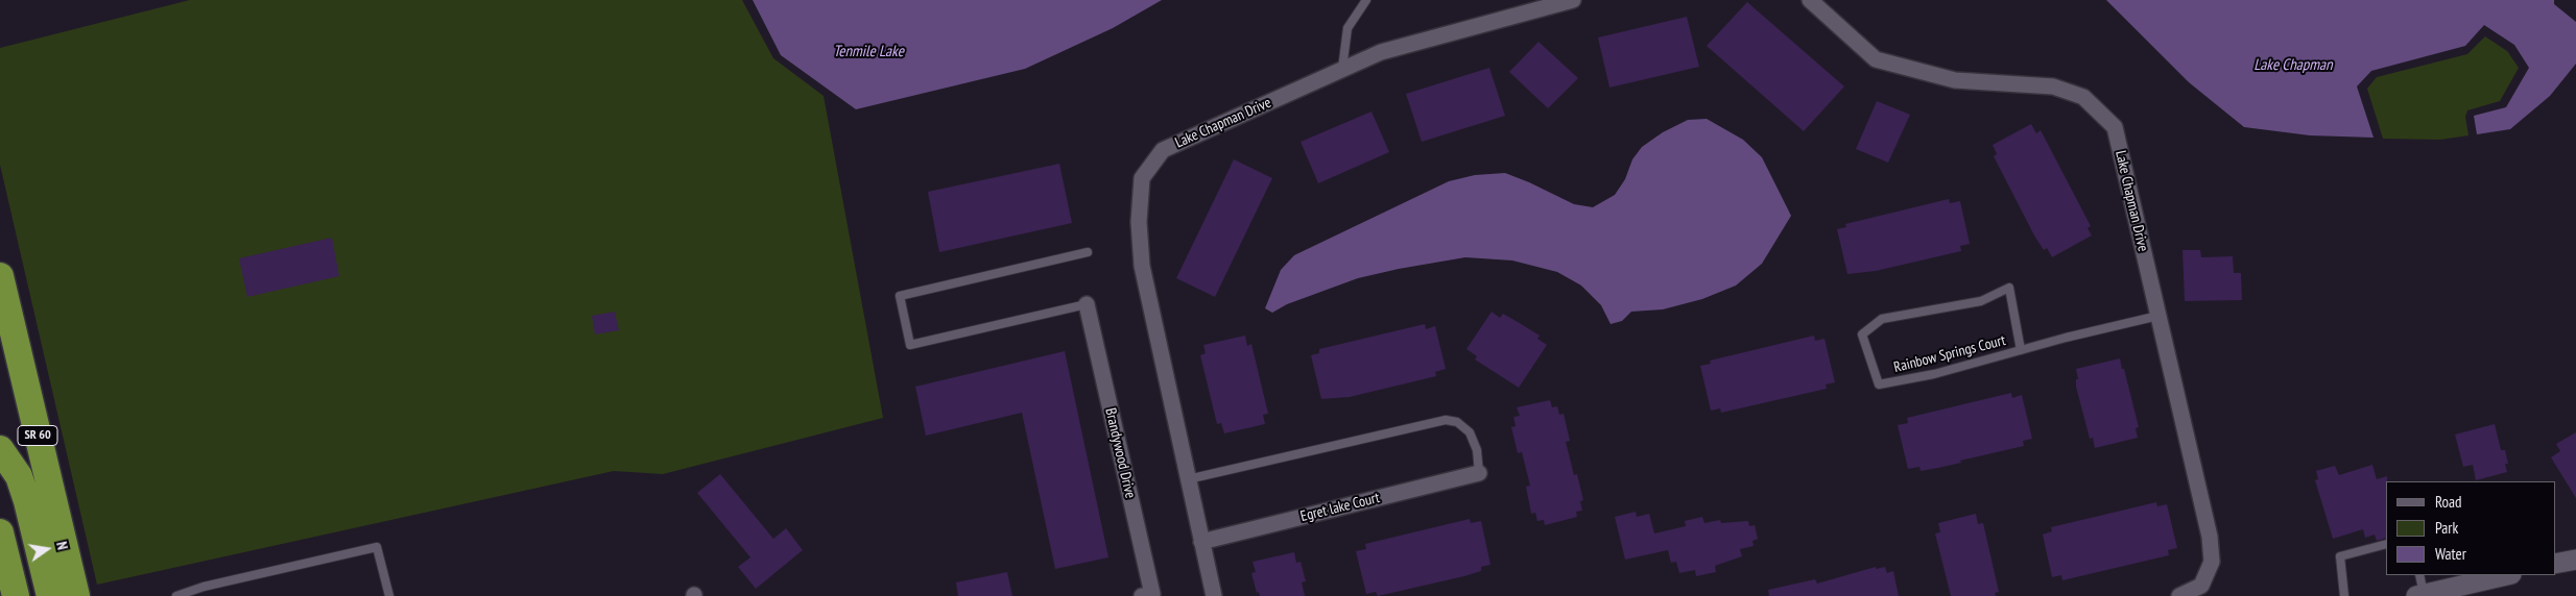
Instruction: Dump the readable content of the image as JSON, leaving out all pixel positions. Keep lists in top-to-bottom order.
{
  "streets": {
    "highway": ["SR 60"],
    "street": ["Lake Chapman Drive", "Brandywood Drive", "Egret lake Court"],
    "lane": ["Rainbow Springs Court"]
  },
  "crossings": [
    ["Lake Chapman Drive", "Rainbow Springs Court"],
    ["Lake Chapman Drive", "Egret lake Court"]
  ],
  "water": ["Tenmile Lake", "Lake Chapman"],
  "legend": ["Road", "Park", "Water"],
  "north": "right"
}
